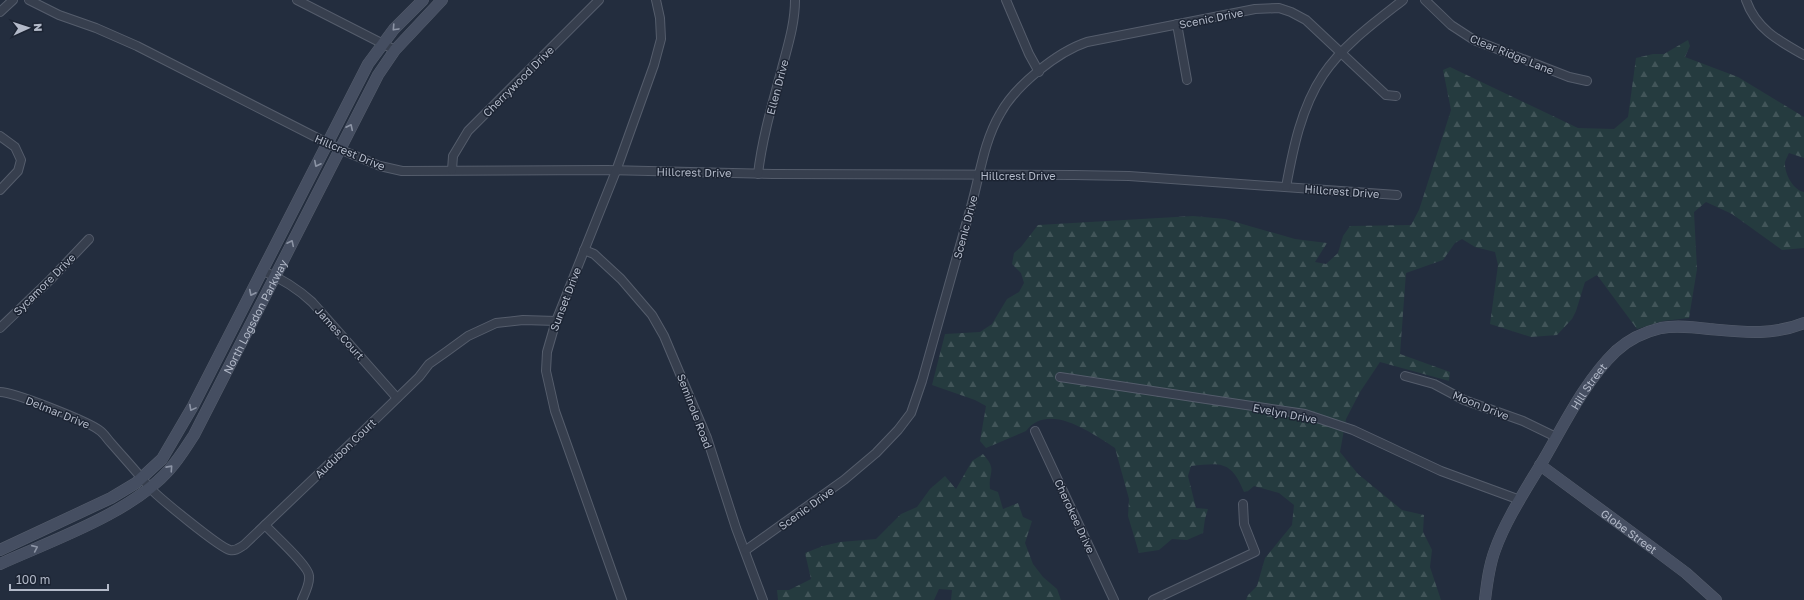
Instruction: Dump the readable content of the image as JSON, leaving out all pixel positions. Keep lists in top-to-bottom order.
{
  "streets": {
    "main road": ["North Logsdon Parkway", "Hill Street", "Globe Street"],
    "street": [
      "Scenic Drive",
      "Clear Ridge Lane",
      "Cherrywood Drive",
      "Ellen Drive",
      "Hillcrest Drive",
      "Sycamore Drive",
      "Sunset Drive",
      "James Court",
      "Moon Drive",
      "Seminole Road",
      "Delmar Drive",
      "Evelyn Drive",
      "Audubon Court",
      "Cherokee Drive"
    ]
  },
  "crossings": [
    ["Scenic Drive", "Hillcrest Drive"],
    ["Scenic Drive", "Seminole Road"],
    ["Cherrywood Drive", "Hillcrest Drive"],
    ["Ellen Drive", "Hillcrest Drive"],
    ["Hillcrest Drive", "Sunset Drive"],
    ["Hillcrest Drive", "North Logsdon Parkway"],
    ["Sunset Drive", "Seminole Road"],
    ["Sunset Drive", "Audubon Court"],
    ["North Logsdon Parkway", "James Court"],
    ["North Logsdon Parkway", "Delmar Drive"],
    ["North Logsdon Parkway", "Audubon Court"],
    ["James Court", "Audubon Court"],
    ["Hill Street", "Moon Drive"],
    ["Hill Street", "Evelyn Drive"],
    ["Hill Street", "Globe Street"],
    ["Delmar Drive", "Audubon Court"]
  ],
  "scale_bar": "100 m",
  "north": "right"
}
